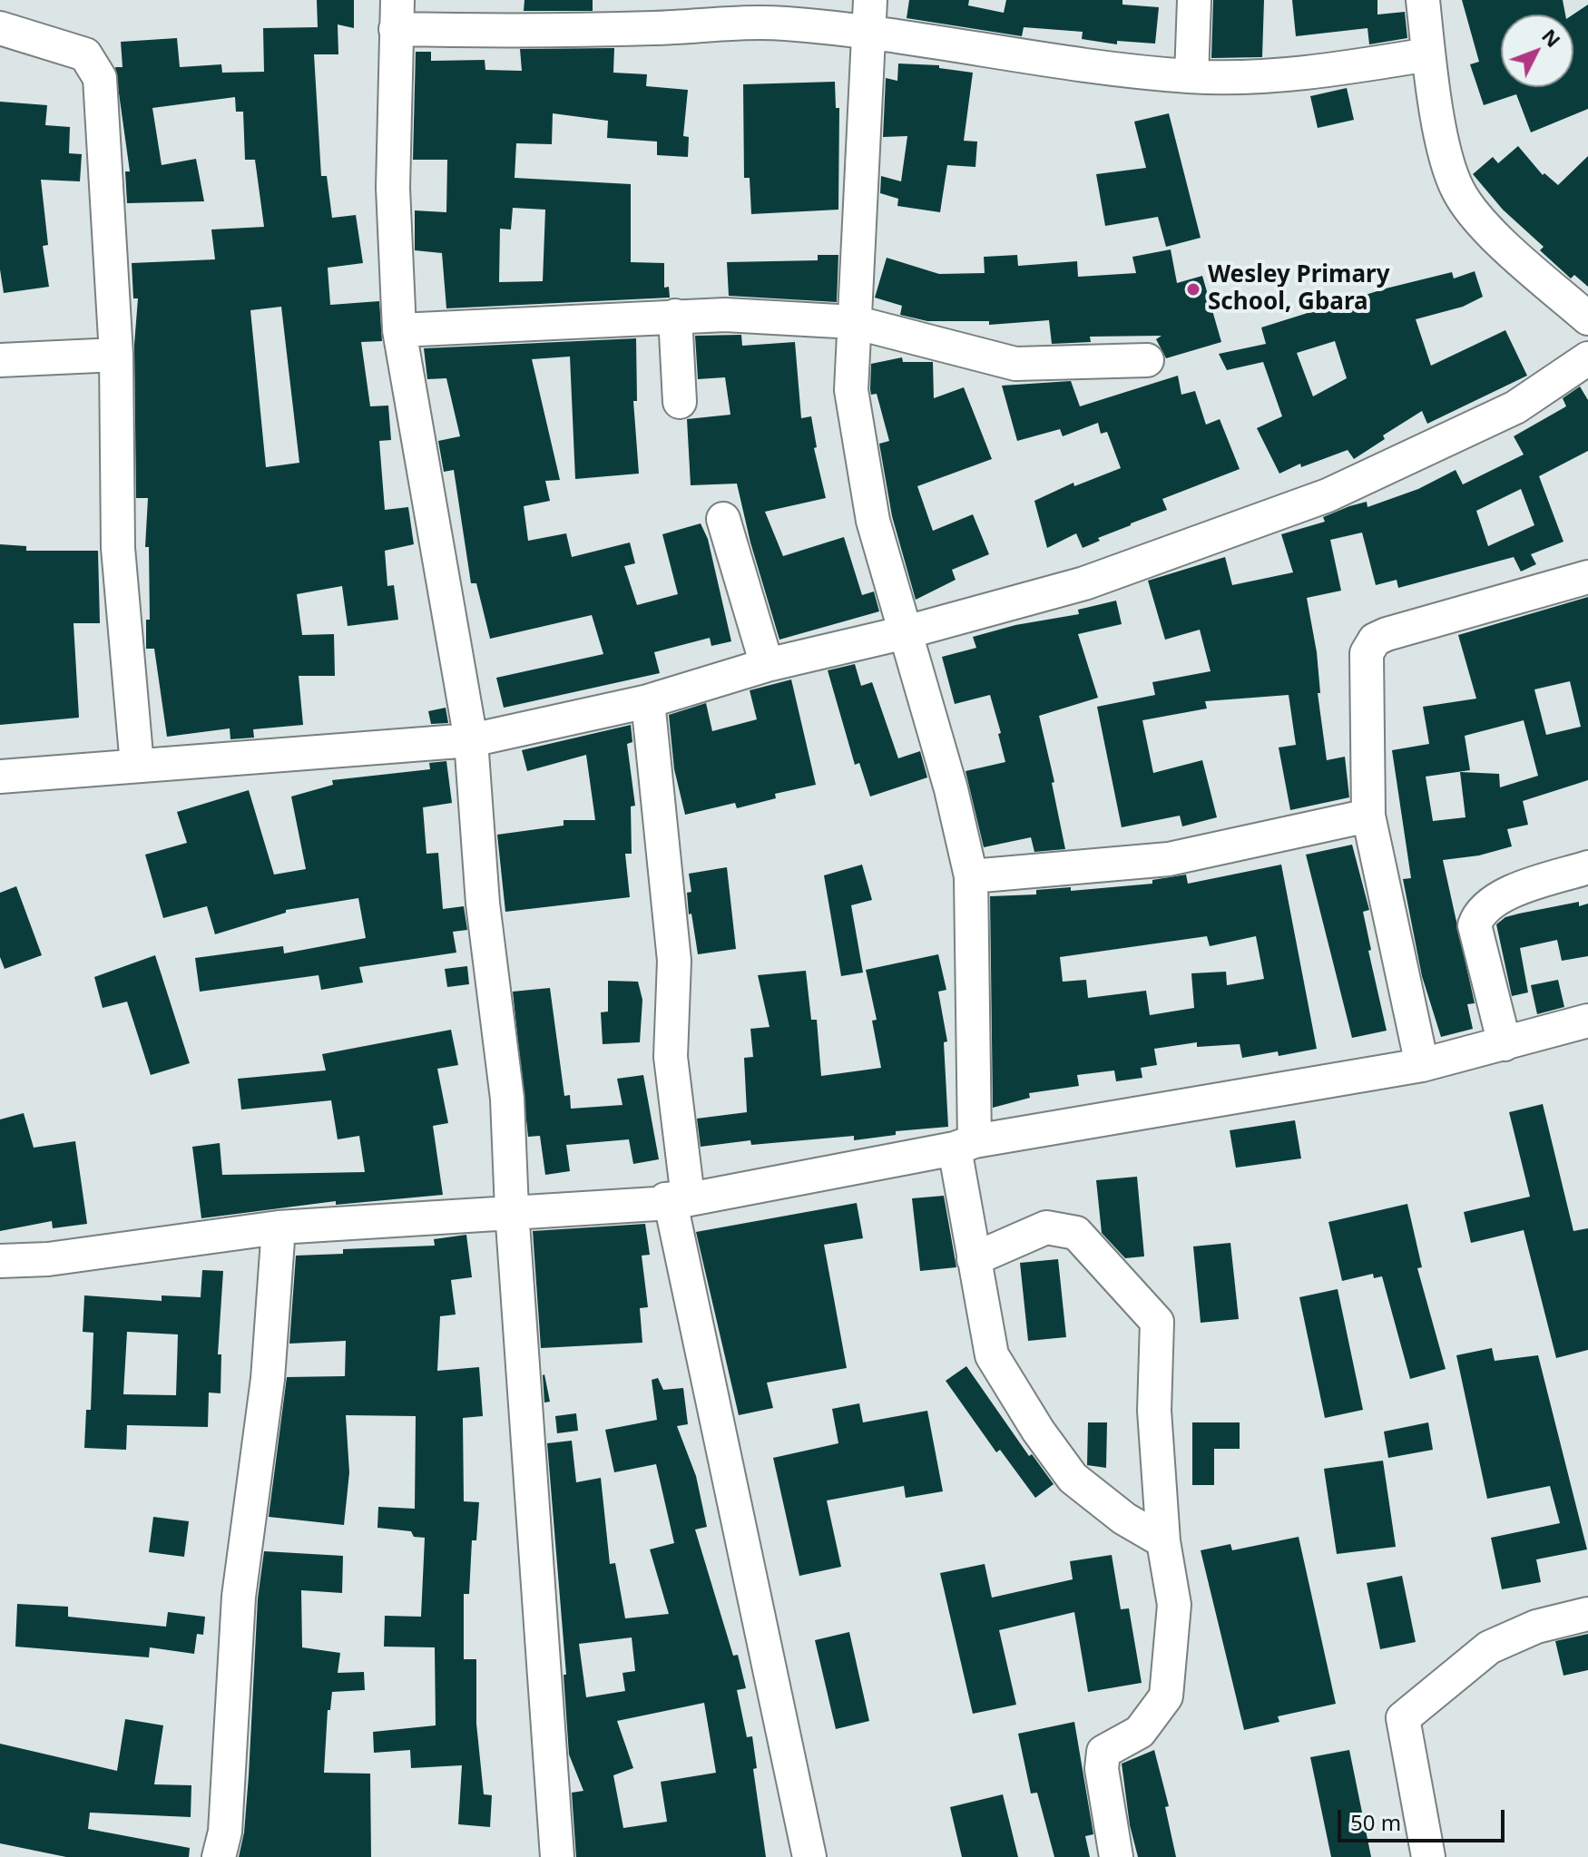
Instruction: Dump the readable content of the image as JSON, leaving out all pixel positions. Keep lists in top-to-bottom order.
{
  "places": ["Wesley Primary School, Gbara"],
  "scale_bar": "50 m",
  "north": "top right"
}
